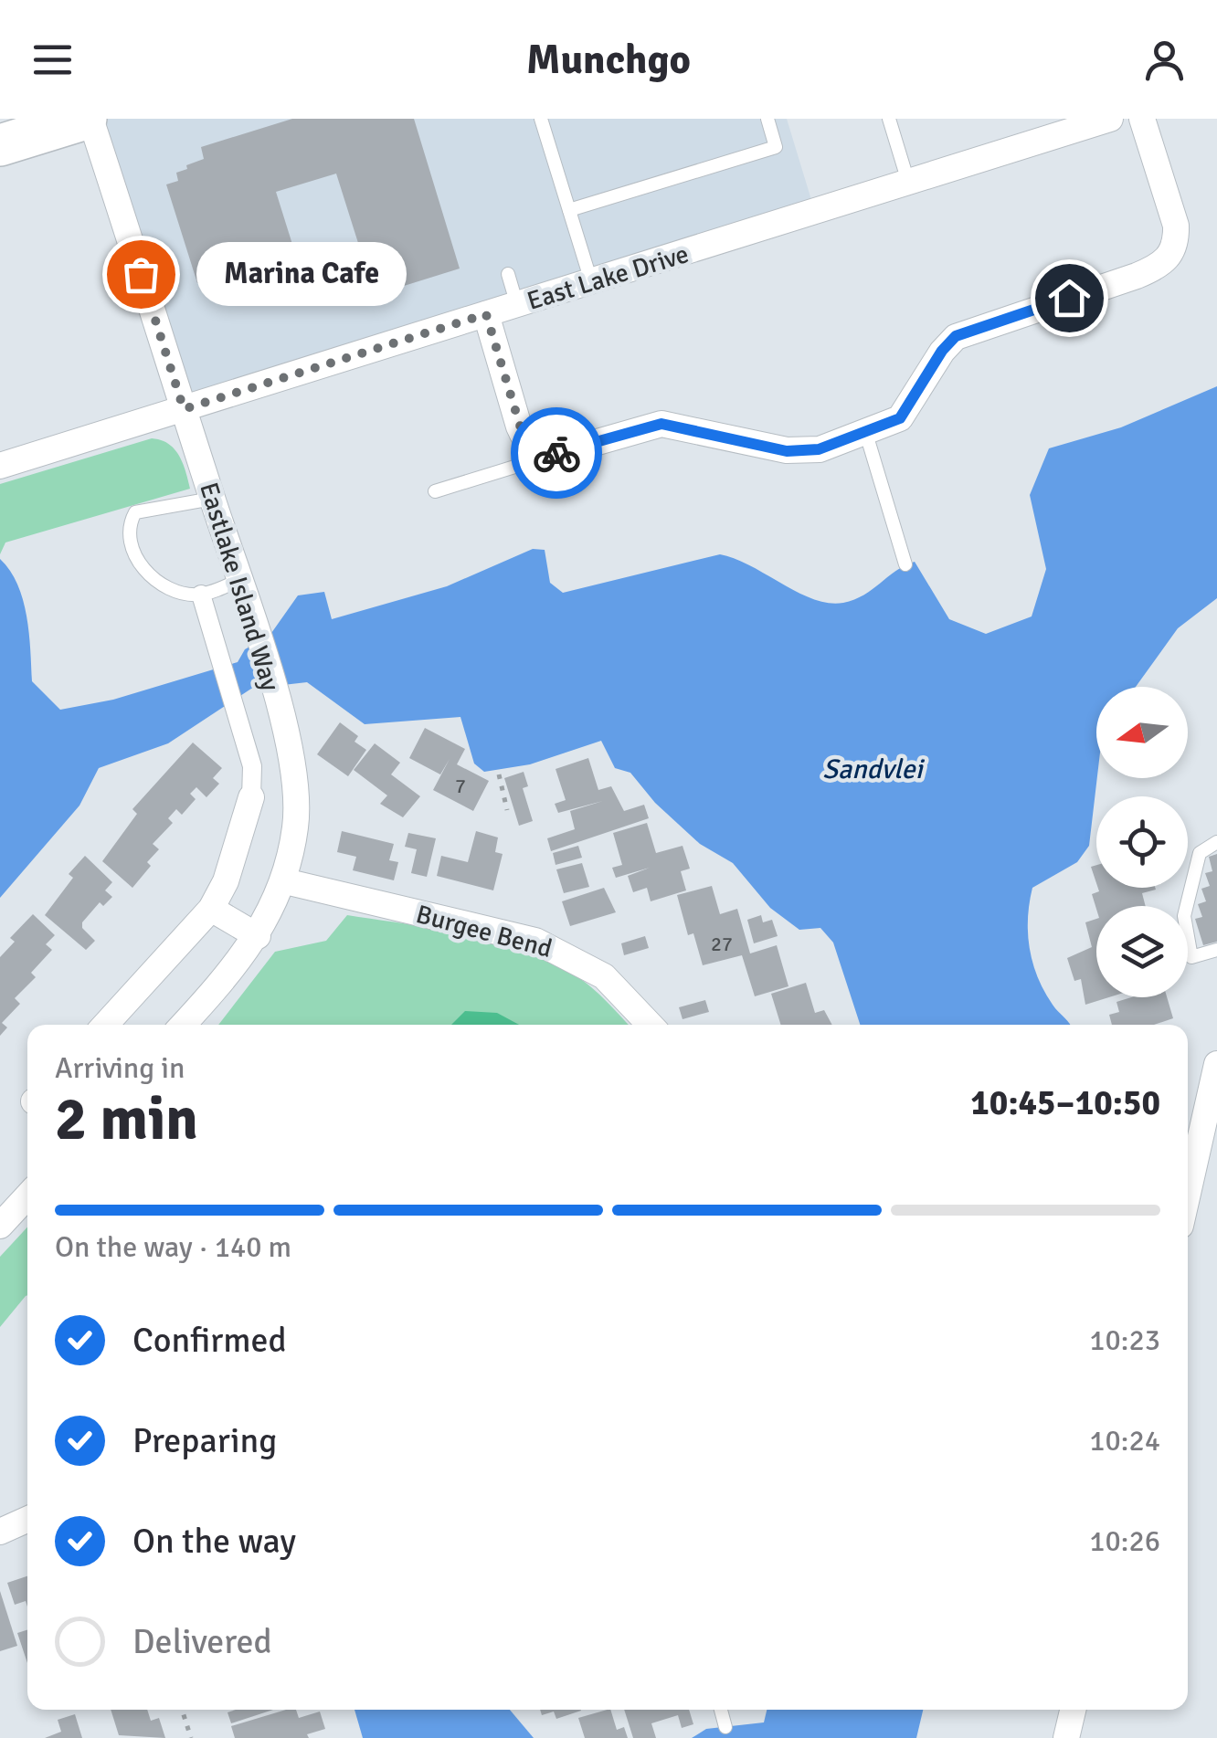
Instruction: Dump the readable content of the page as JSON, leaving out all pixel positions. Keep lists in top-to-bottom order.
{
  "streets": {
    "street": ["East Lake Drive", "Eastlake Island Way", "Burgee Bend"]
  },
  "crossings": [
    ["East Lake Drive", "Eastlake Island Way"],
    ["Eastlake Island Way", "Burgee Bend"]
  ],
  "water": ["Sandvlei"],
  "places": ["Marina Cafe"],
  "house_numbers": ["7", "27"],
  "north": "left",
  "page": {
    "header": "Munchgo",
    "bubble": "Marina Cafe",
    "heading": ["2 min", "Arriving in", "10:45–10:50"],
    "bar": "On the way · 140 m",
    "list": [
      ["Confirmed", "10:23"],
      ["Preparing", "10:24"],
      ["On the way", "10:26"],
      "Delivered"
    ]
  }
}
